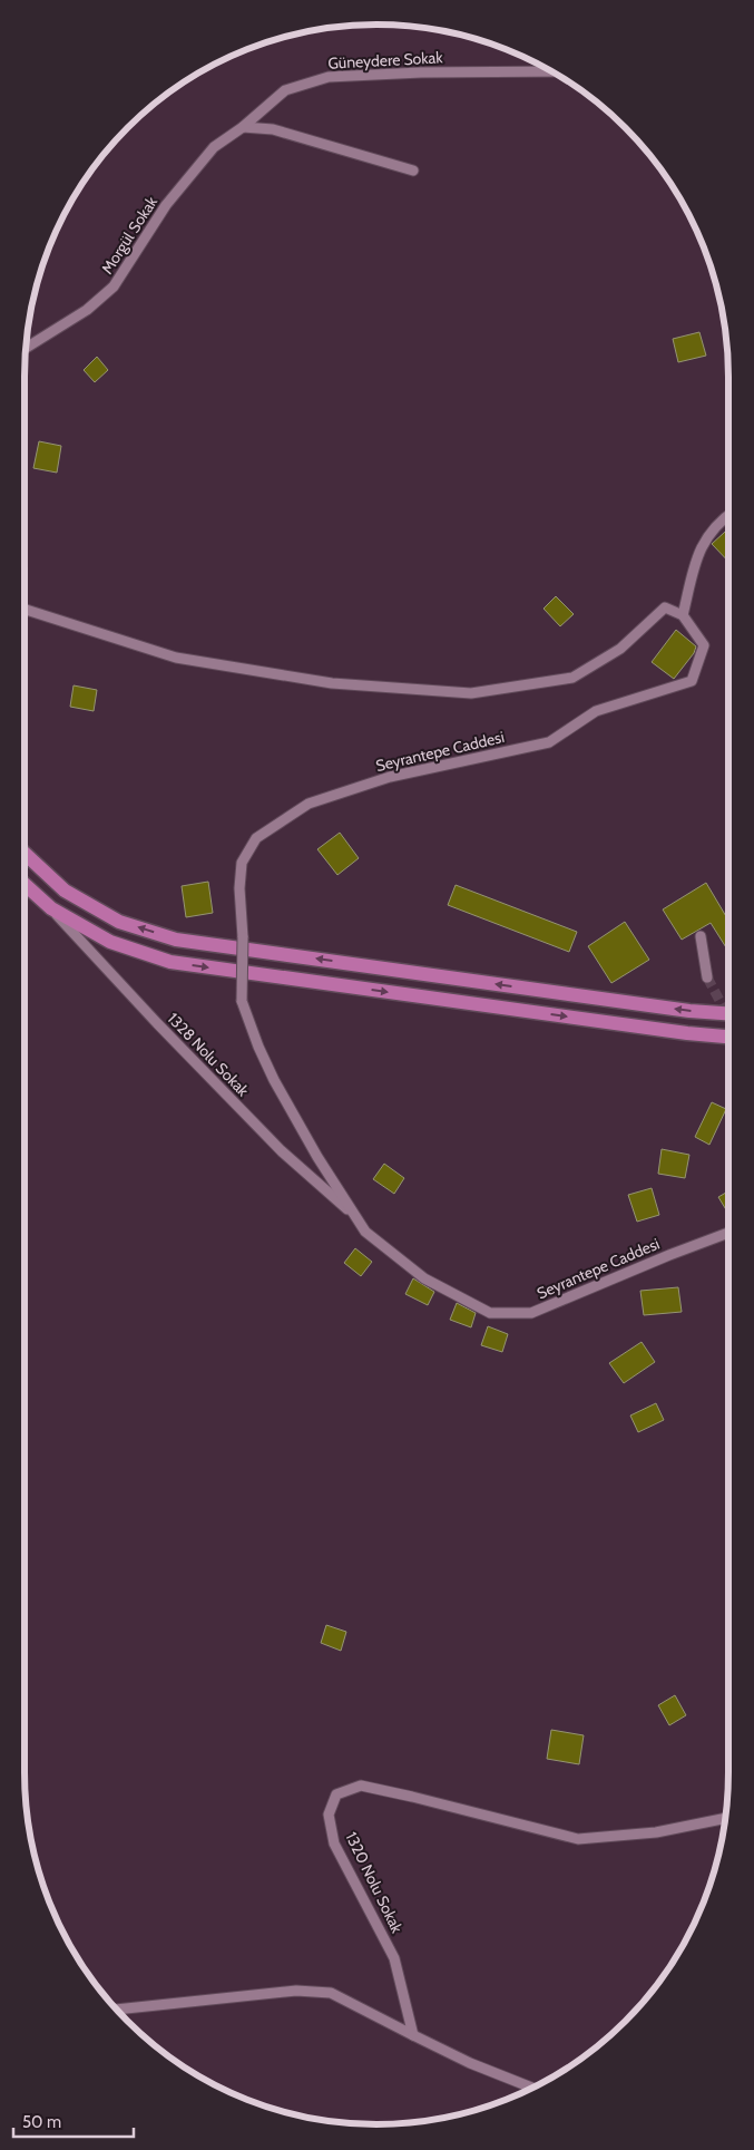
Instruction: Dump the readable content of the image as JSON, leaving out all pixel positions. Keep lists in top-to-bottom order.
{
  "streets": {
    "street": [
      "Güneydere Sokak",
      "Morgül Sokak",
      "Seyrantepe Caddesi",
      "1328 Nolu Sokak",
      "1320 Nolu Sokak"
    ]
  },
  "crossings": [
    ["Güneydere Sokak", "Morgül Sokak"],
    ["Seyrantepe Caddesi", "1328 Nolu Sokak"]
  ],
  "scale_bar": "50 m"
}
